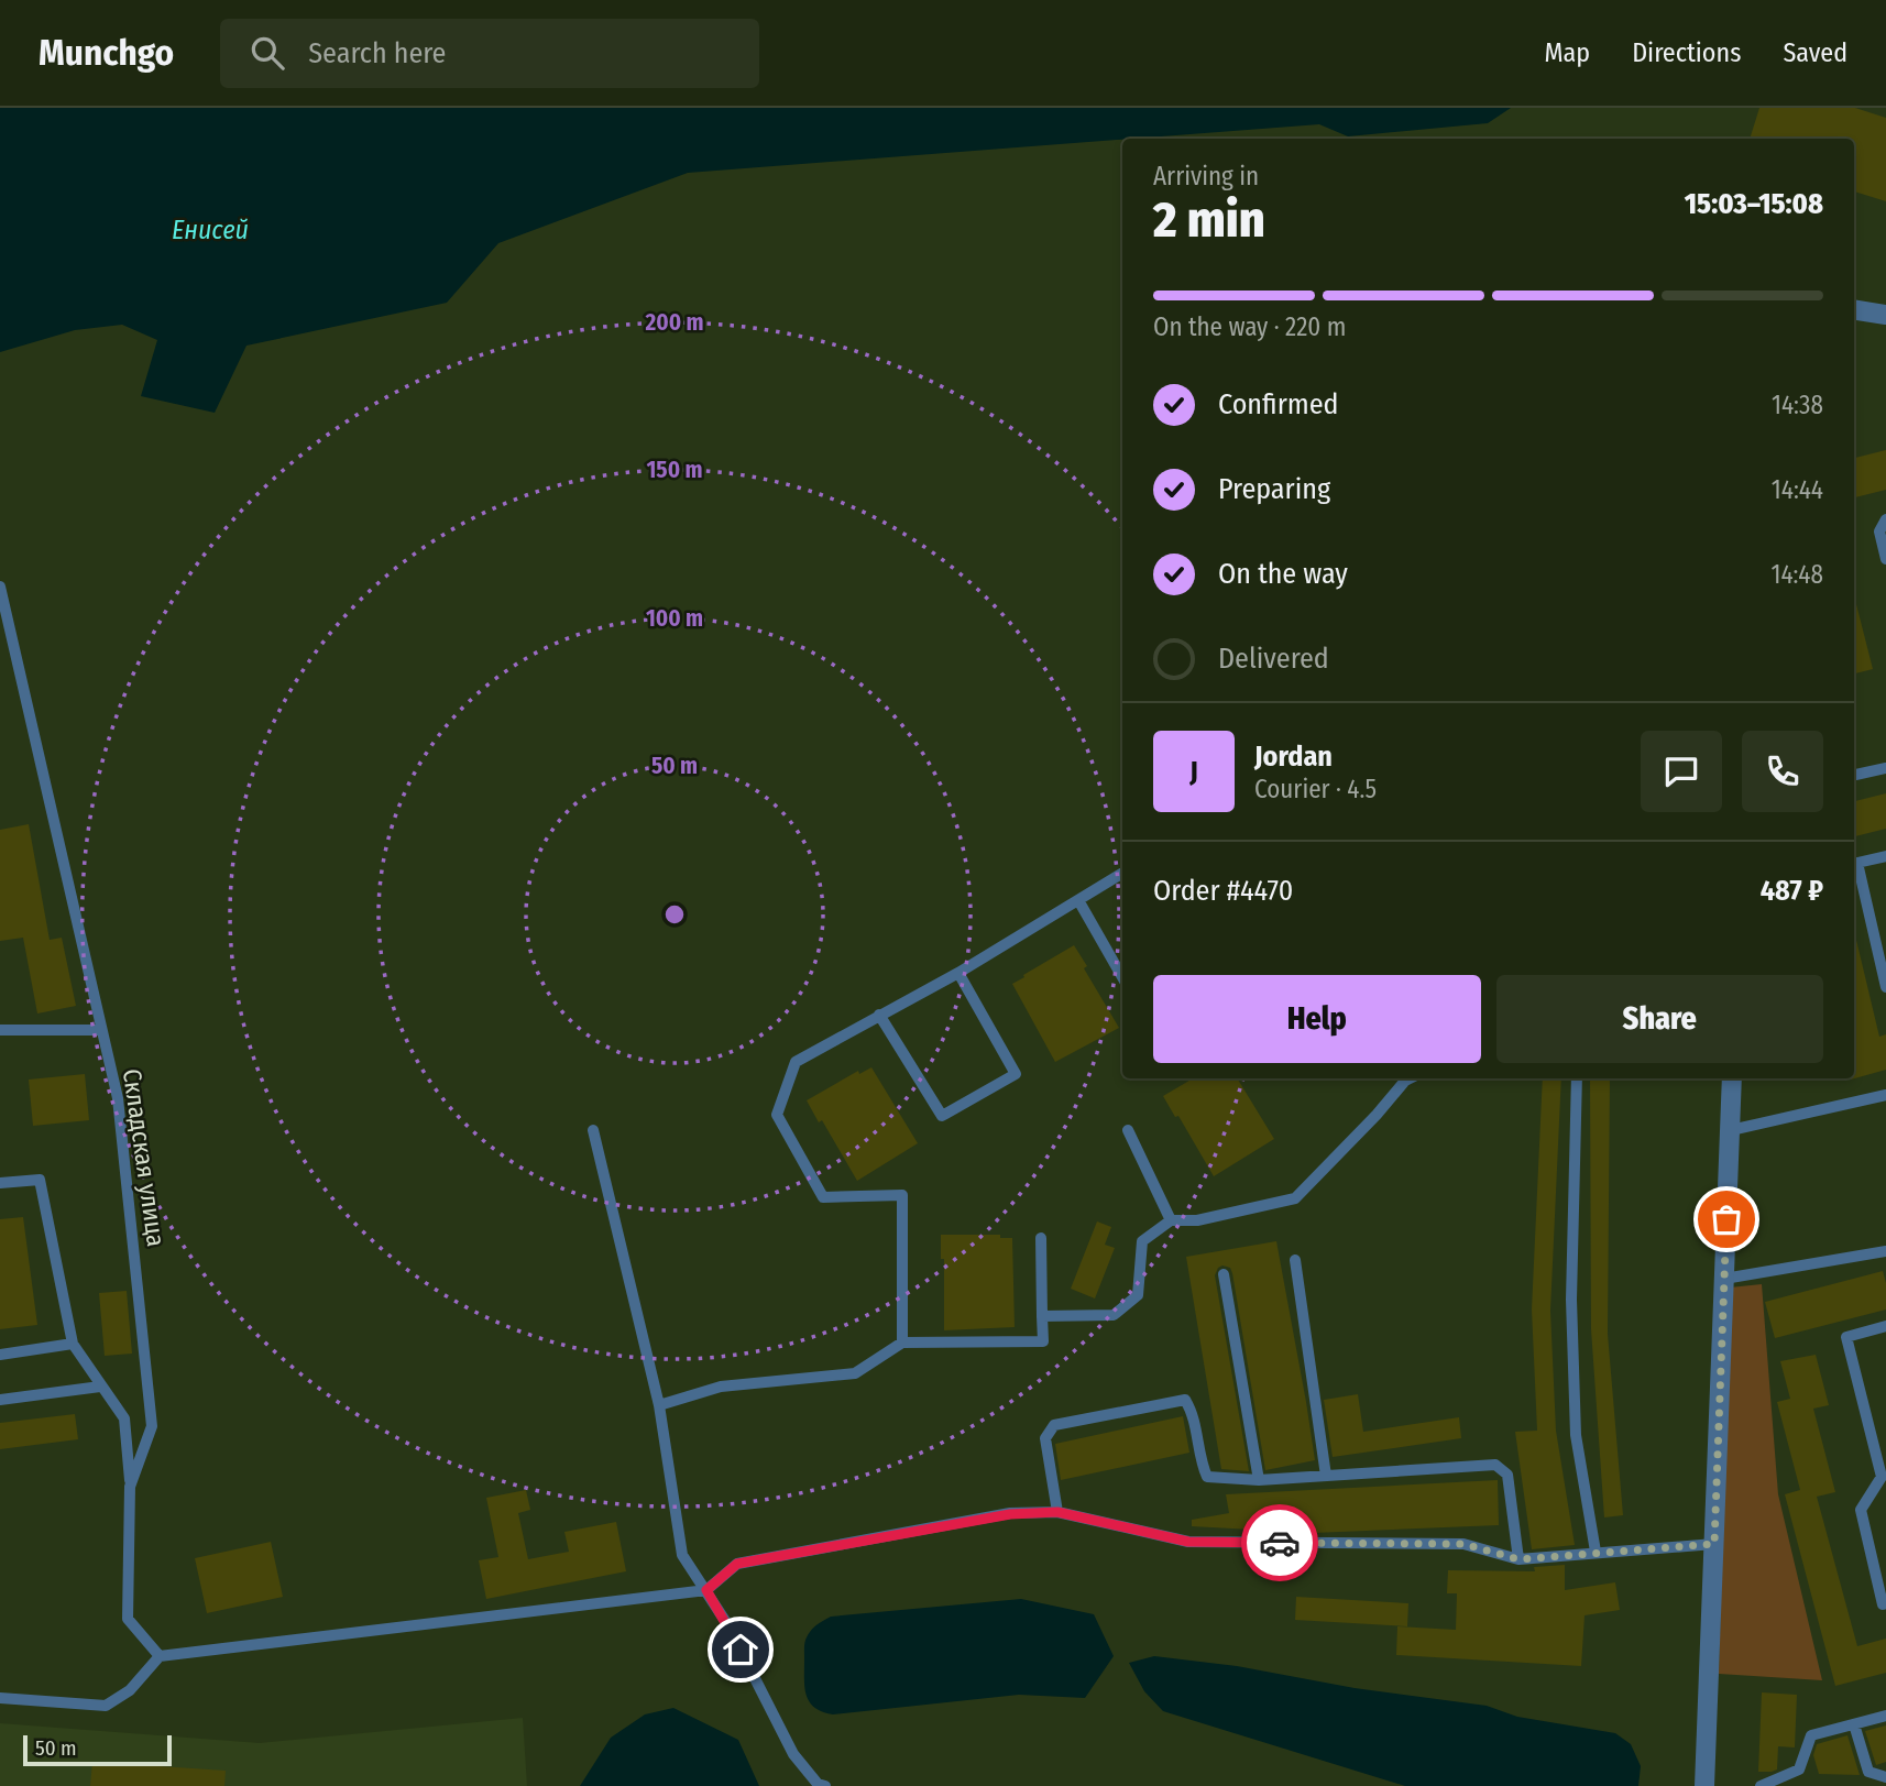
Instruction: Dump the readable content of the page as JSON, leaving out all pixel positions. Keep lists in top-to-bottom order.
{
  "streets": {
    "lane": ["Складская улица"]
  },
  "water": ["Енисей"],
  "scale_bar": "50 m",
  "page": {
    "header": "Munchgo",
    "search": "Search here",
    "nav": ["Map", "Directions", "Saved"],
    "heading": ["2 min", "Arriving in", "15:03–15:08"],
    "panel": [
      "Jordan",
      "Courier · 4.5",
      "Order #4470",
      "487 ₽"
    ],
    "bar": "On the way · 220 m",
    "list": [
      ["Confirmed", "14:38"],
      ["Preparing", "14:44"],
      ["On the way", "14:48"],
      "Delivered"
    ],
    "round": "J",
    "buttons": ["Help", "Share"],
    "scale": "50 m"
  },
  "rings": [
    "200 m",
    "150 m",
    "100 m",
    "50 m"
  ]
}
